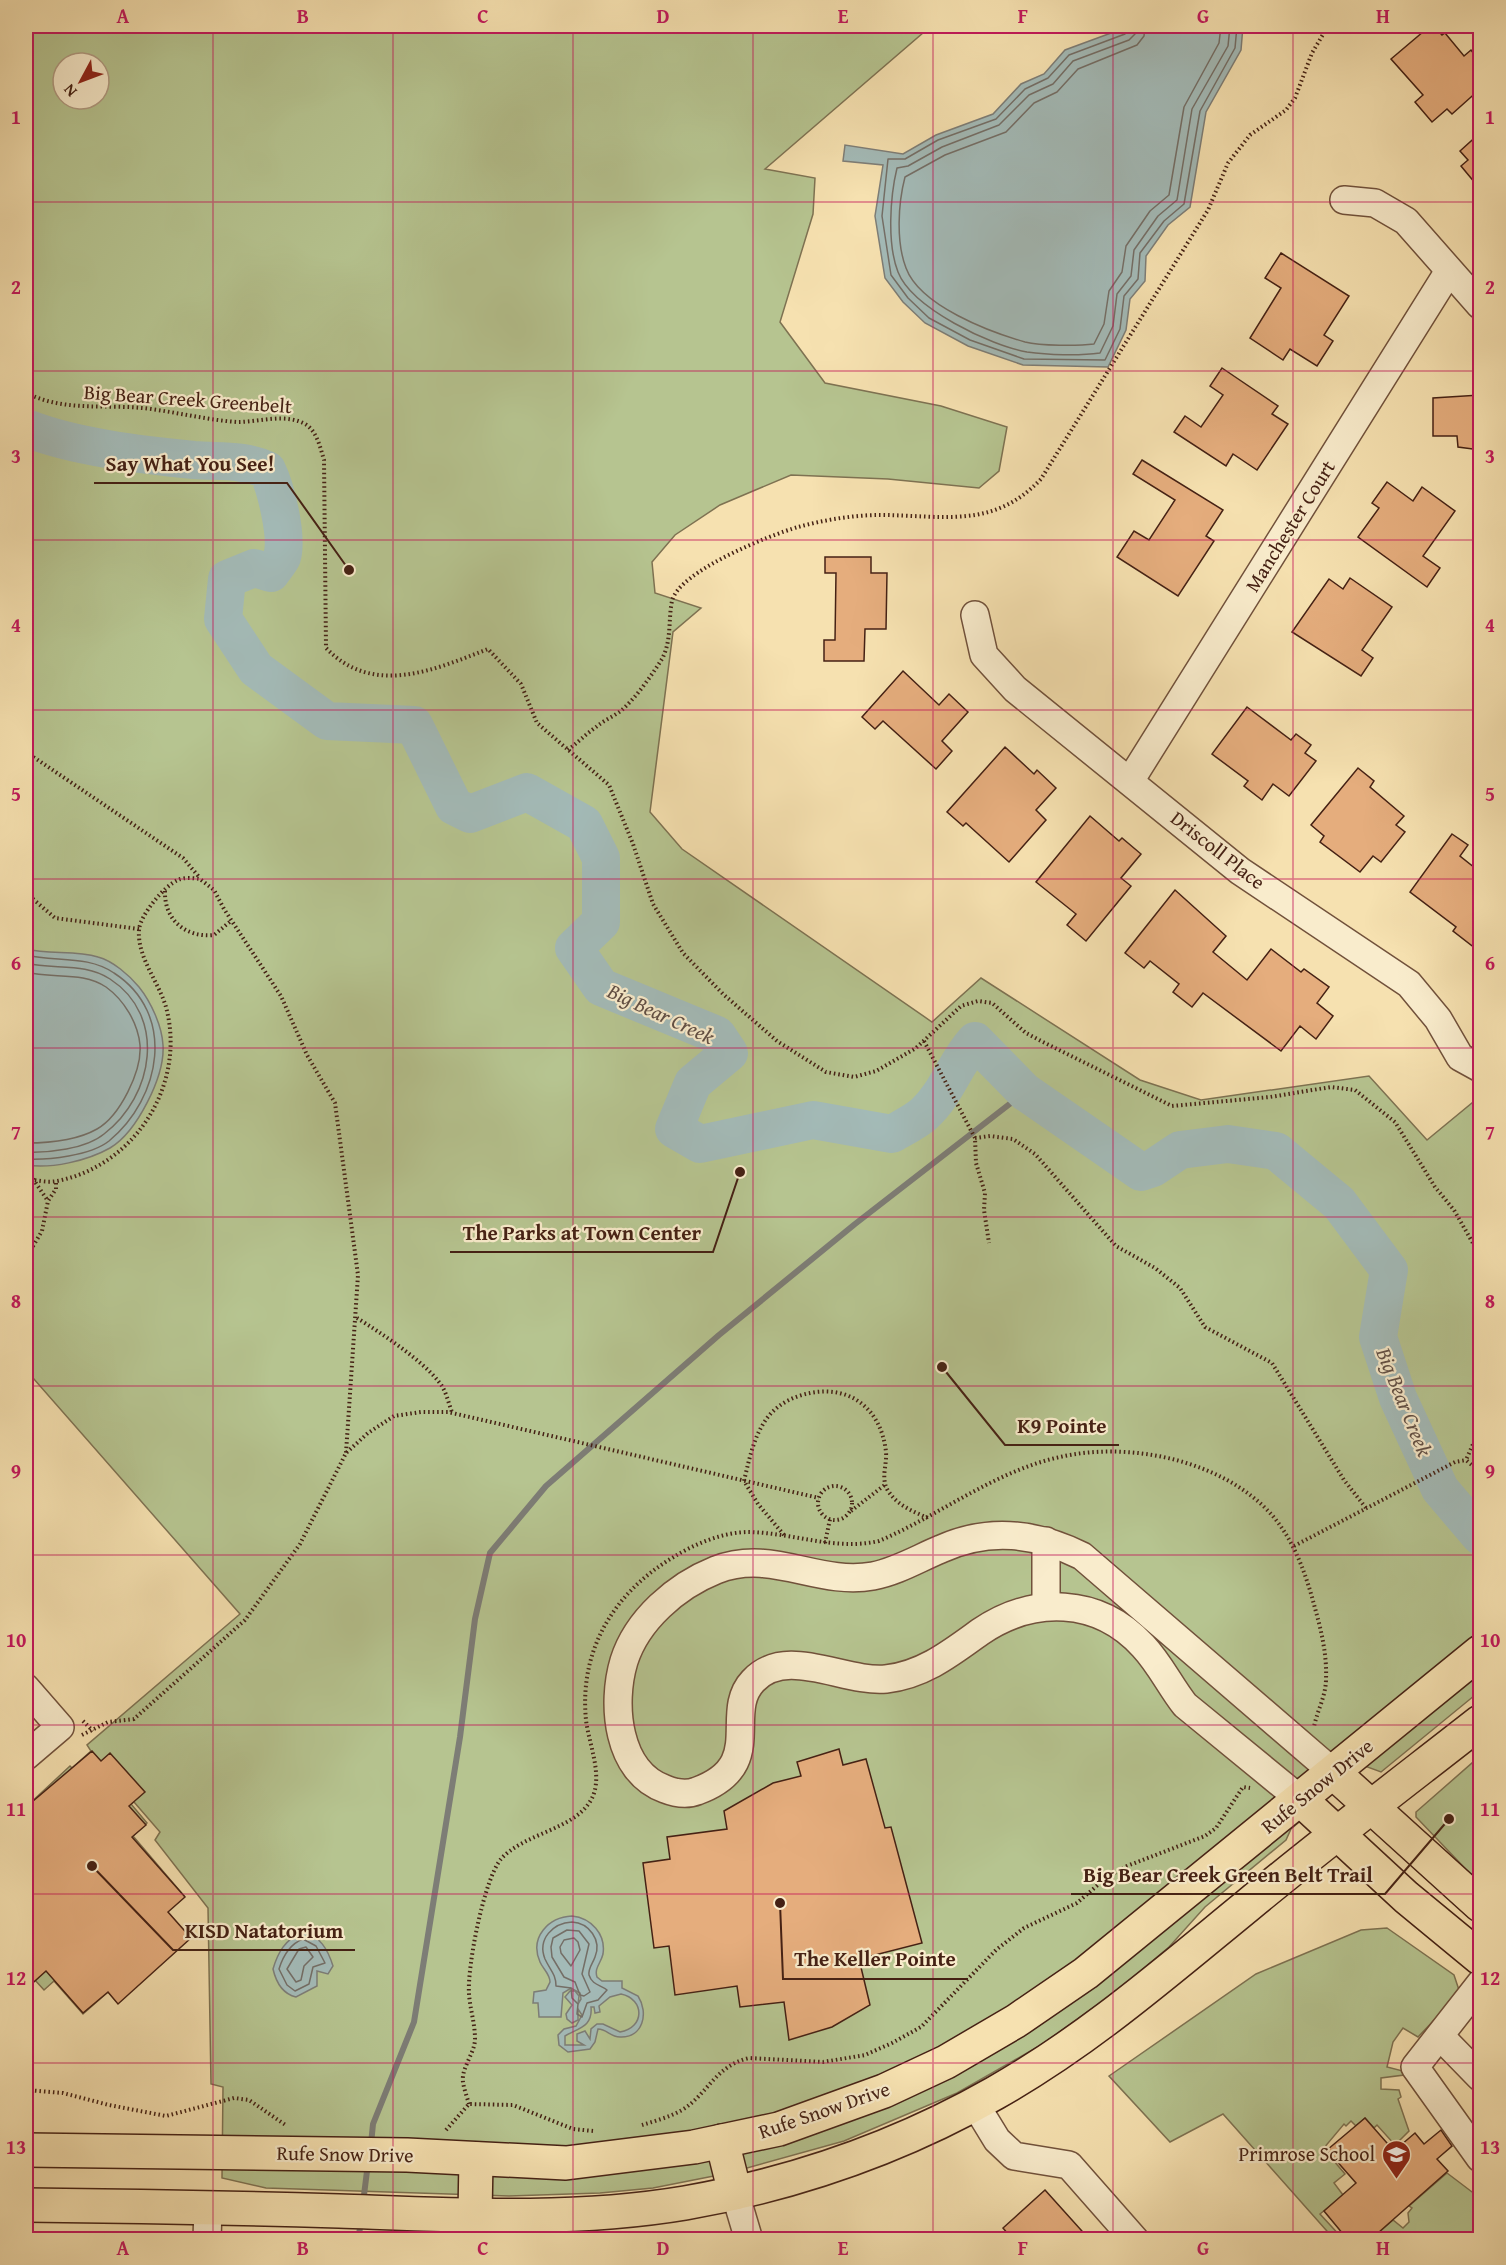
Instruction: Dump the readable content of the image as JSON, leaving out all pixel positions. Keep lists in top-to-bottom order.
{
  "streets": {
    "main road": ["Rufe Snow Drive"],
    "street": ["Manchester Court", "Driscoll Place"],
    "path": ["Big Bear Creek Greenbelt"]
  },
  "crossings": [
    ["Manchester Court", "Driscoll Place"]
  ],
  "water": ["Big Bear Creek"],
  "places": {
    "other": [
      "Say What You See!",
      "The Parks at Town Center",
      "K9 Pointe",
      "Big Bear Creek Green Belt Trail",
      "KISD Natatorium",
      "The Keller Pointe"
    ],
    "school or university": ["Primrose School"]
  },
  "north": "bottom left",
  "grid": {
    "columns": [
      "A",
      "B",
      "C",
      "D",
      "E",
      "F",
      "G",
      "H"
    ],
    "rows": [
      "1",
      "2",
      "3",
      "4",
      "5",
      "6",
      "7",
      "8",
      "9",
      "10",
      "11",
      "12",
      "13"
    ]
  }
}
